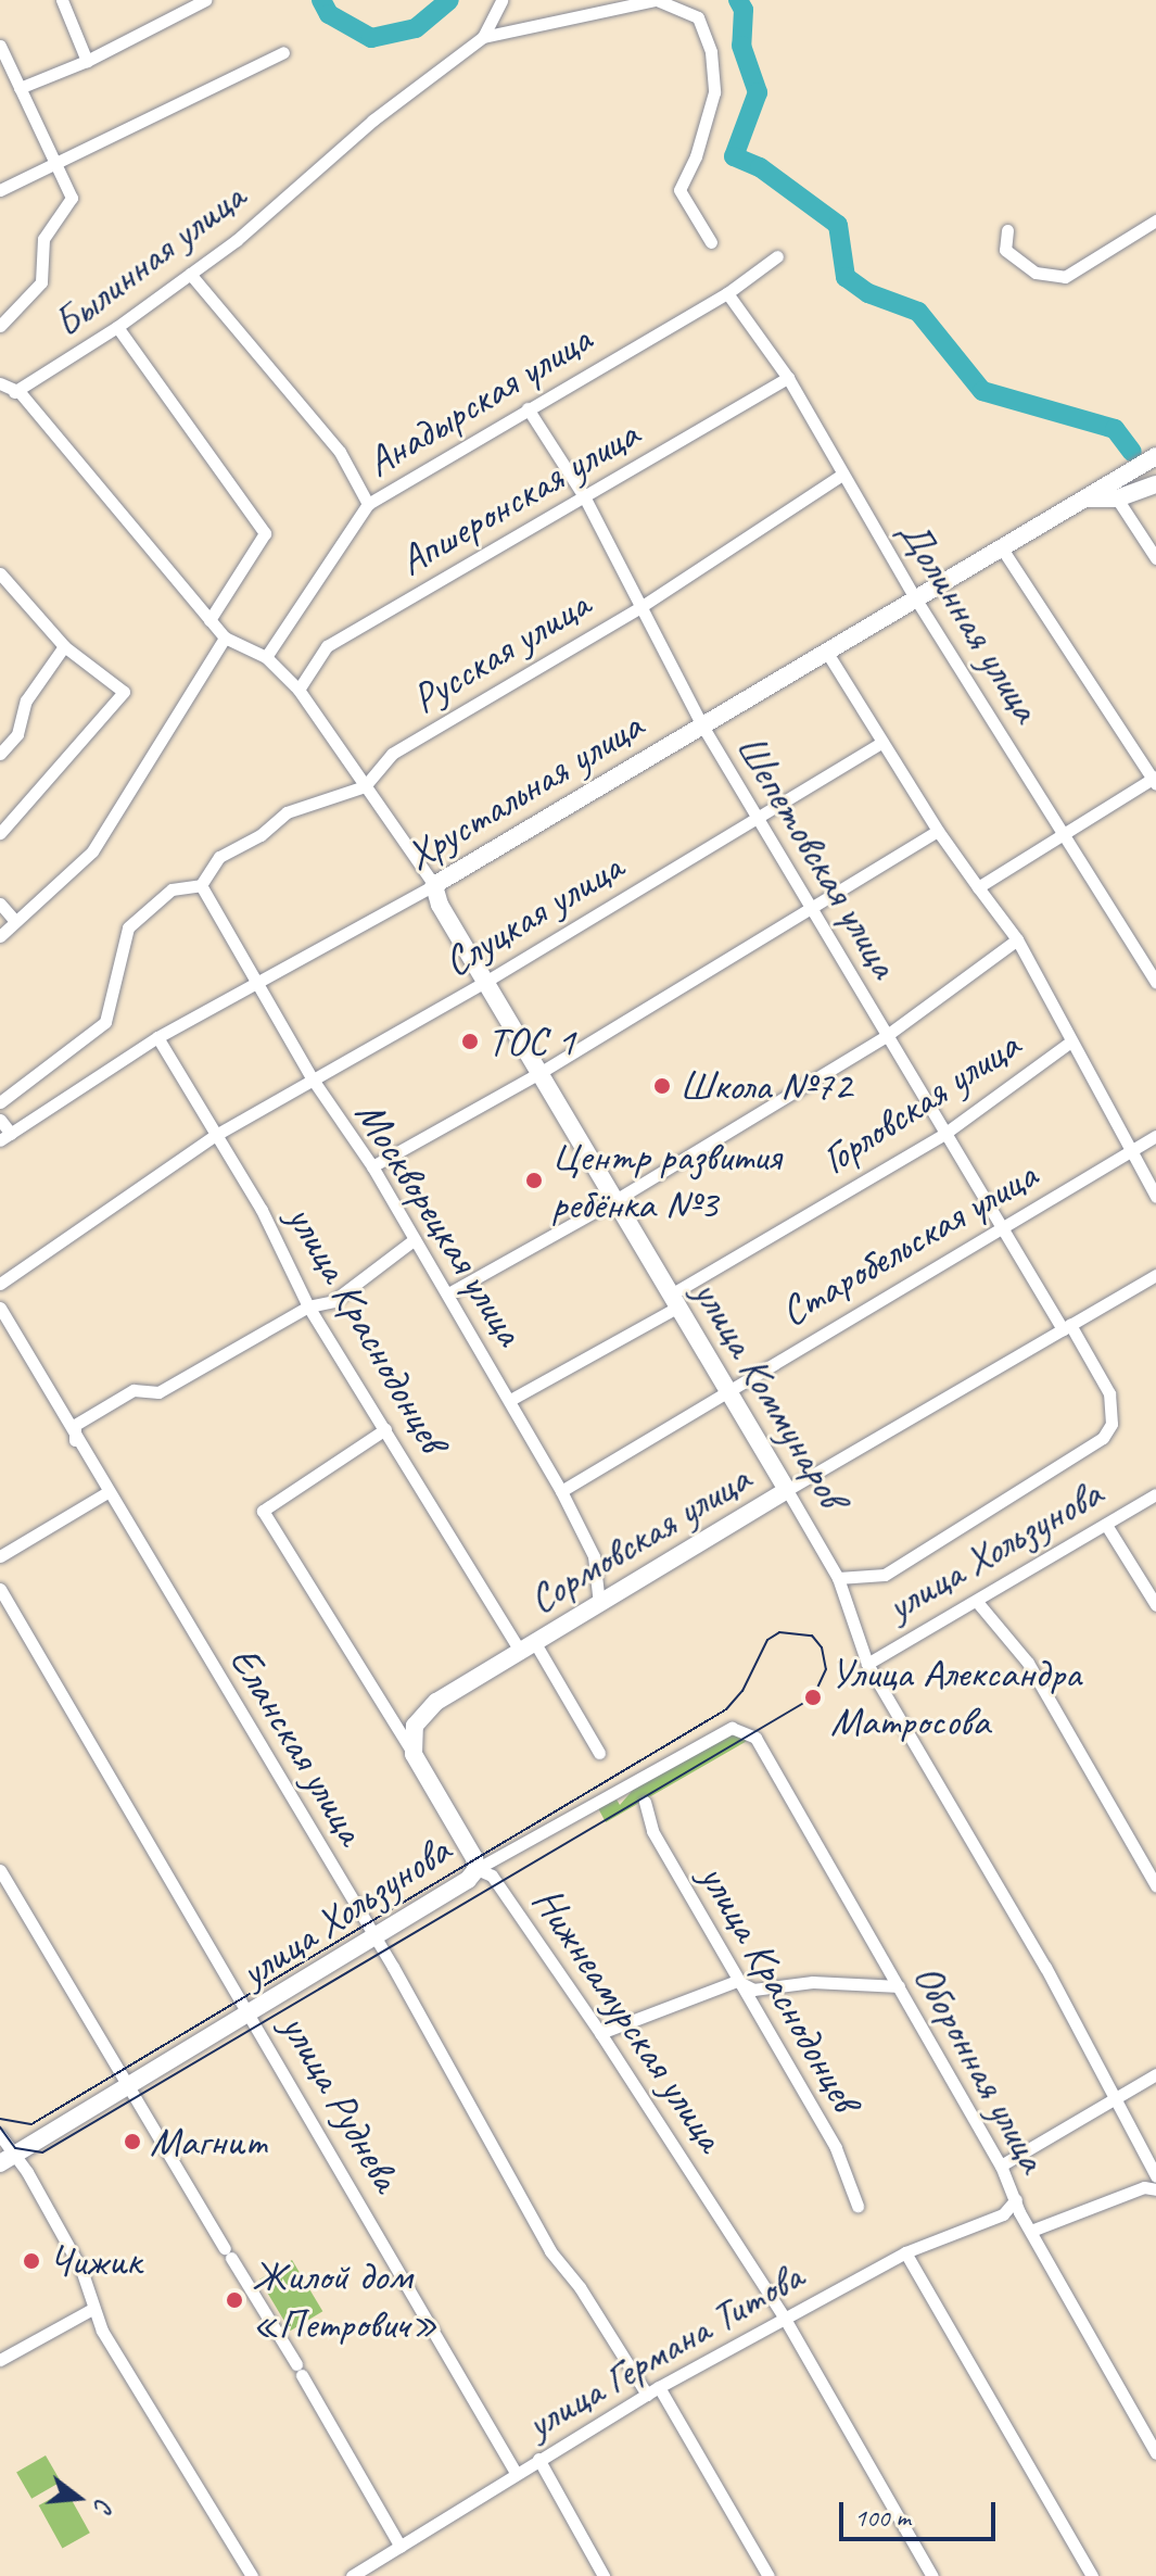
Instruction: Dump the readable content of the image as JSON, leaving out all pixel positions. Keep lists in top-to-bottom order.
{
  "streets": {
    "street": [
      "Былинная улица",
      "Анадырская улица",
      "Апшеронская улица",
      "Долинная улица",
      "Русская улица",
      "Хрустальная улица",
      "Шепетовская улица",
      "Слуцкая улица",
      "Горловская улица",
      "Москворецкая улица",
      "Старобельская улица",
      "улица Краснодонцев",
      "улица Коммунаров",
      "Сормовская улица",
      "улица Хользунова",
      "Еланская улица",
      "Нижнеамурская улица",
      "Оборонная улица",
      "улица Руднева",
      "улица Германа Титова"
    ]
  },
  "crossings": [
    ["Былинная улица", "улица Коммунаров"],
    ["Анадырская улица", "Долинная улица"],
    ["Анадырская улица", "Шепетовская улица"],
    ["Анадырская улица", "улица Коммунаров"],
    ["Апшеронская улица", "Долинная улица"],
    ["Апшеронская улица", "Шепетовская улица"],
    ["Апшеронская улица", "улица Коммунаров"],
    ["Долинная улица", "Русская улица"],
    ["Долинная улица", "Хрустальная улица"],
    ["Русская улица", "Шепетовская улица"],
    ["Русская улица", "улица Коммунаров"],
    ["Хрустальная улица", "Шепетовская улица"],
    ["Хрустальная улица", "Москворецкая улица"],
    ["Хрустальная улица", "улица Краснодонцев"],
    ["Хрустальная улица", "улица Коммунаров"],
    ["Шепетовская улица", "Слуцкая улица"],
    ["Шепетовская улица", "Горловская улица"],
    ["Шепетовская улица", "Старобельская улица"],
    ["Шепетовская улица", "улица Коммунаров"],
    ["Шепетовская улица", "Сормовская улица"],
    ["Слуцкая улица", "Москворецкая улица"],
    ["Слуцкая улица", "улица Краснодонцев"],
    ["Слуцкая улица", "улица Коммунаров"],
    ["Горловская улица", "Москворецкая улица"],
    ["Горловская улица", "улица Коммунаров"],
    ["Москворецкая улица", "Старобельская улица"],
    ["Москворецкая улица", "Сормовская улица"],
    ["Старобельская улица", "улица Коммунаров"],
    ["улица Краснодонцев", "Сормовская улица"],
    ["улица Краснодонцев", "Нижнеамурская улица"],
    ["улица Коммунаров", "Сормовская улица"],
    ["улица Коммунаров", "улица Хользунова"],
    ["Сормовская улица", "Нижнеамурская улица"],
    ["улица Хользунова", "Еланская улица"],
    ["улица Хользунова", "Нижнеамурская улица"],
    ["улица Хользунова", "Оборонная улица"],
    ["улица Хользунова", "улица Руднева"],
    ["Еланская улица", "улица Германа Титова"],
    ["Нижнеамурская улица", "улица Германа Титова"],
    ["Оборонная улица", "улица Германа Титова"],
    ["улица Руднева", "улица Германа Титова"]
  ],
  "places": [
    "ТОС 1",
    "Школа №72",
    "Центр развития ребёнка №3",
    "Улица Александра Матросова",
    "Магнит",
    "Чижик",
    "Жилой дом «Петрович»"
  ],
  "scale_bar": "100 m",
  "north": "right"
}
